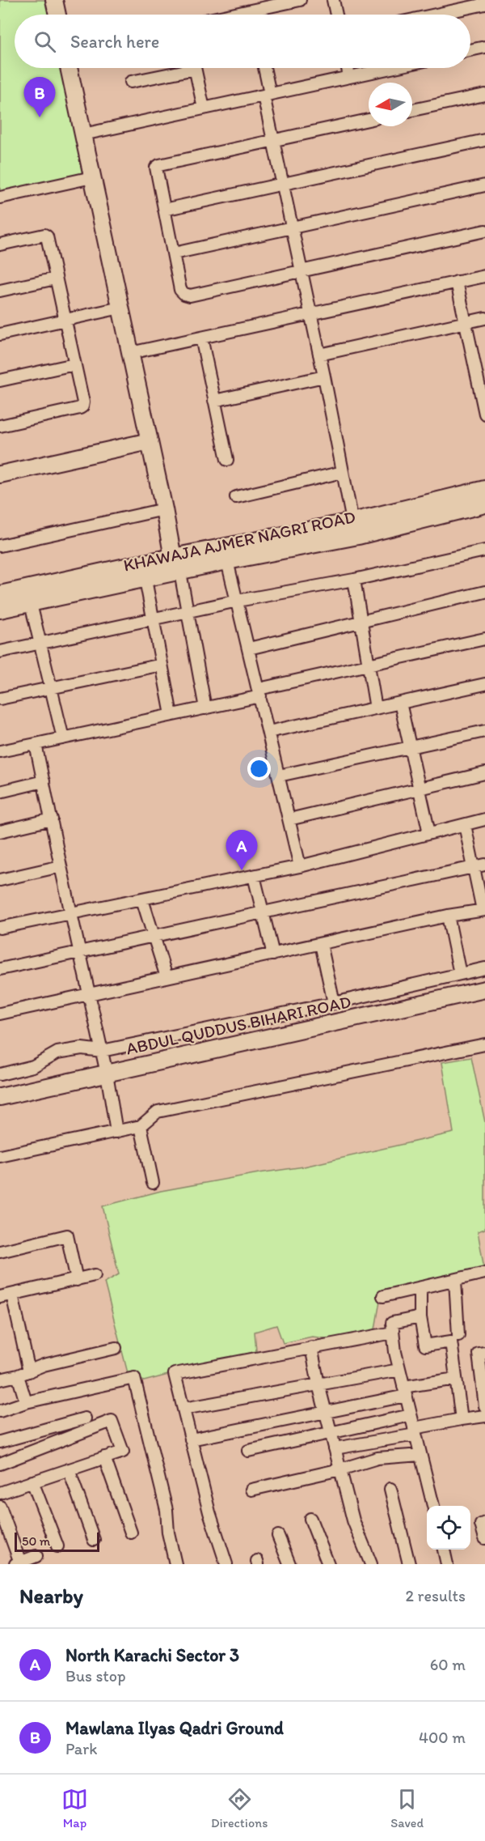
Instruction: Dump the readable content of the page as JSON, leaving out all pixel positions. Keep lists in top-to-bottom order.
{
  "streets": {
    "main road": ["KHAWAJA AJMER NAGRI ROAD", "ABDUL QUDDUS BIHARI ROAD"]
  },
  "scale_bar": "50 m",
  "north": "left",
  "page": {
    "search": "Search here",
    "pins": ["B", "A"],
    "scale": "50 m",
    "heading": ["Nearby", "2 results"],
    "list": [
      {
        "mark": "A",
        "name": "North Karachi Sector 3",
        "note": "Bus stop",
        "value": "60 m"
      },
      {
        "mark": "B",
        "name": "Mawlana Ilyas Qadri Ground",
        "note": "Park",
        "value": "400 m"
      }
    ],
    "nav": ["Map", "Directions", "Saved"]
  }
}
